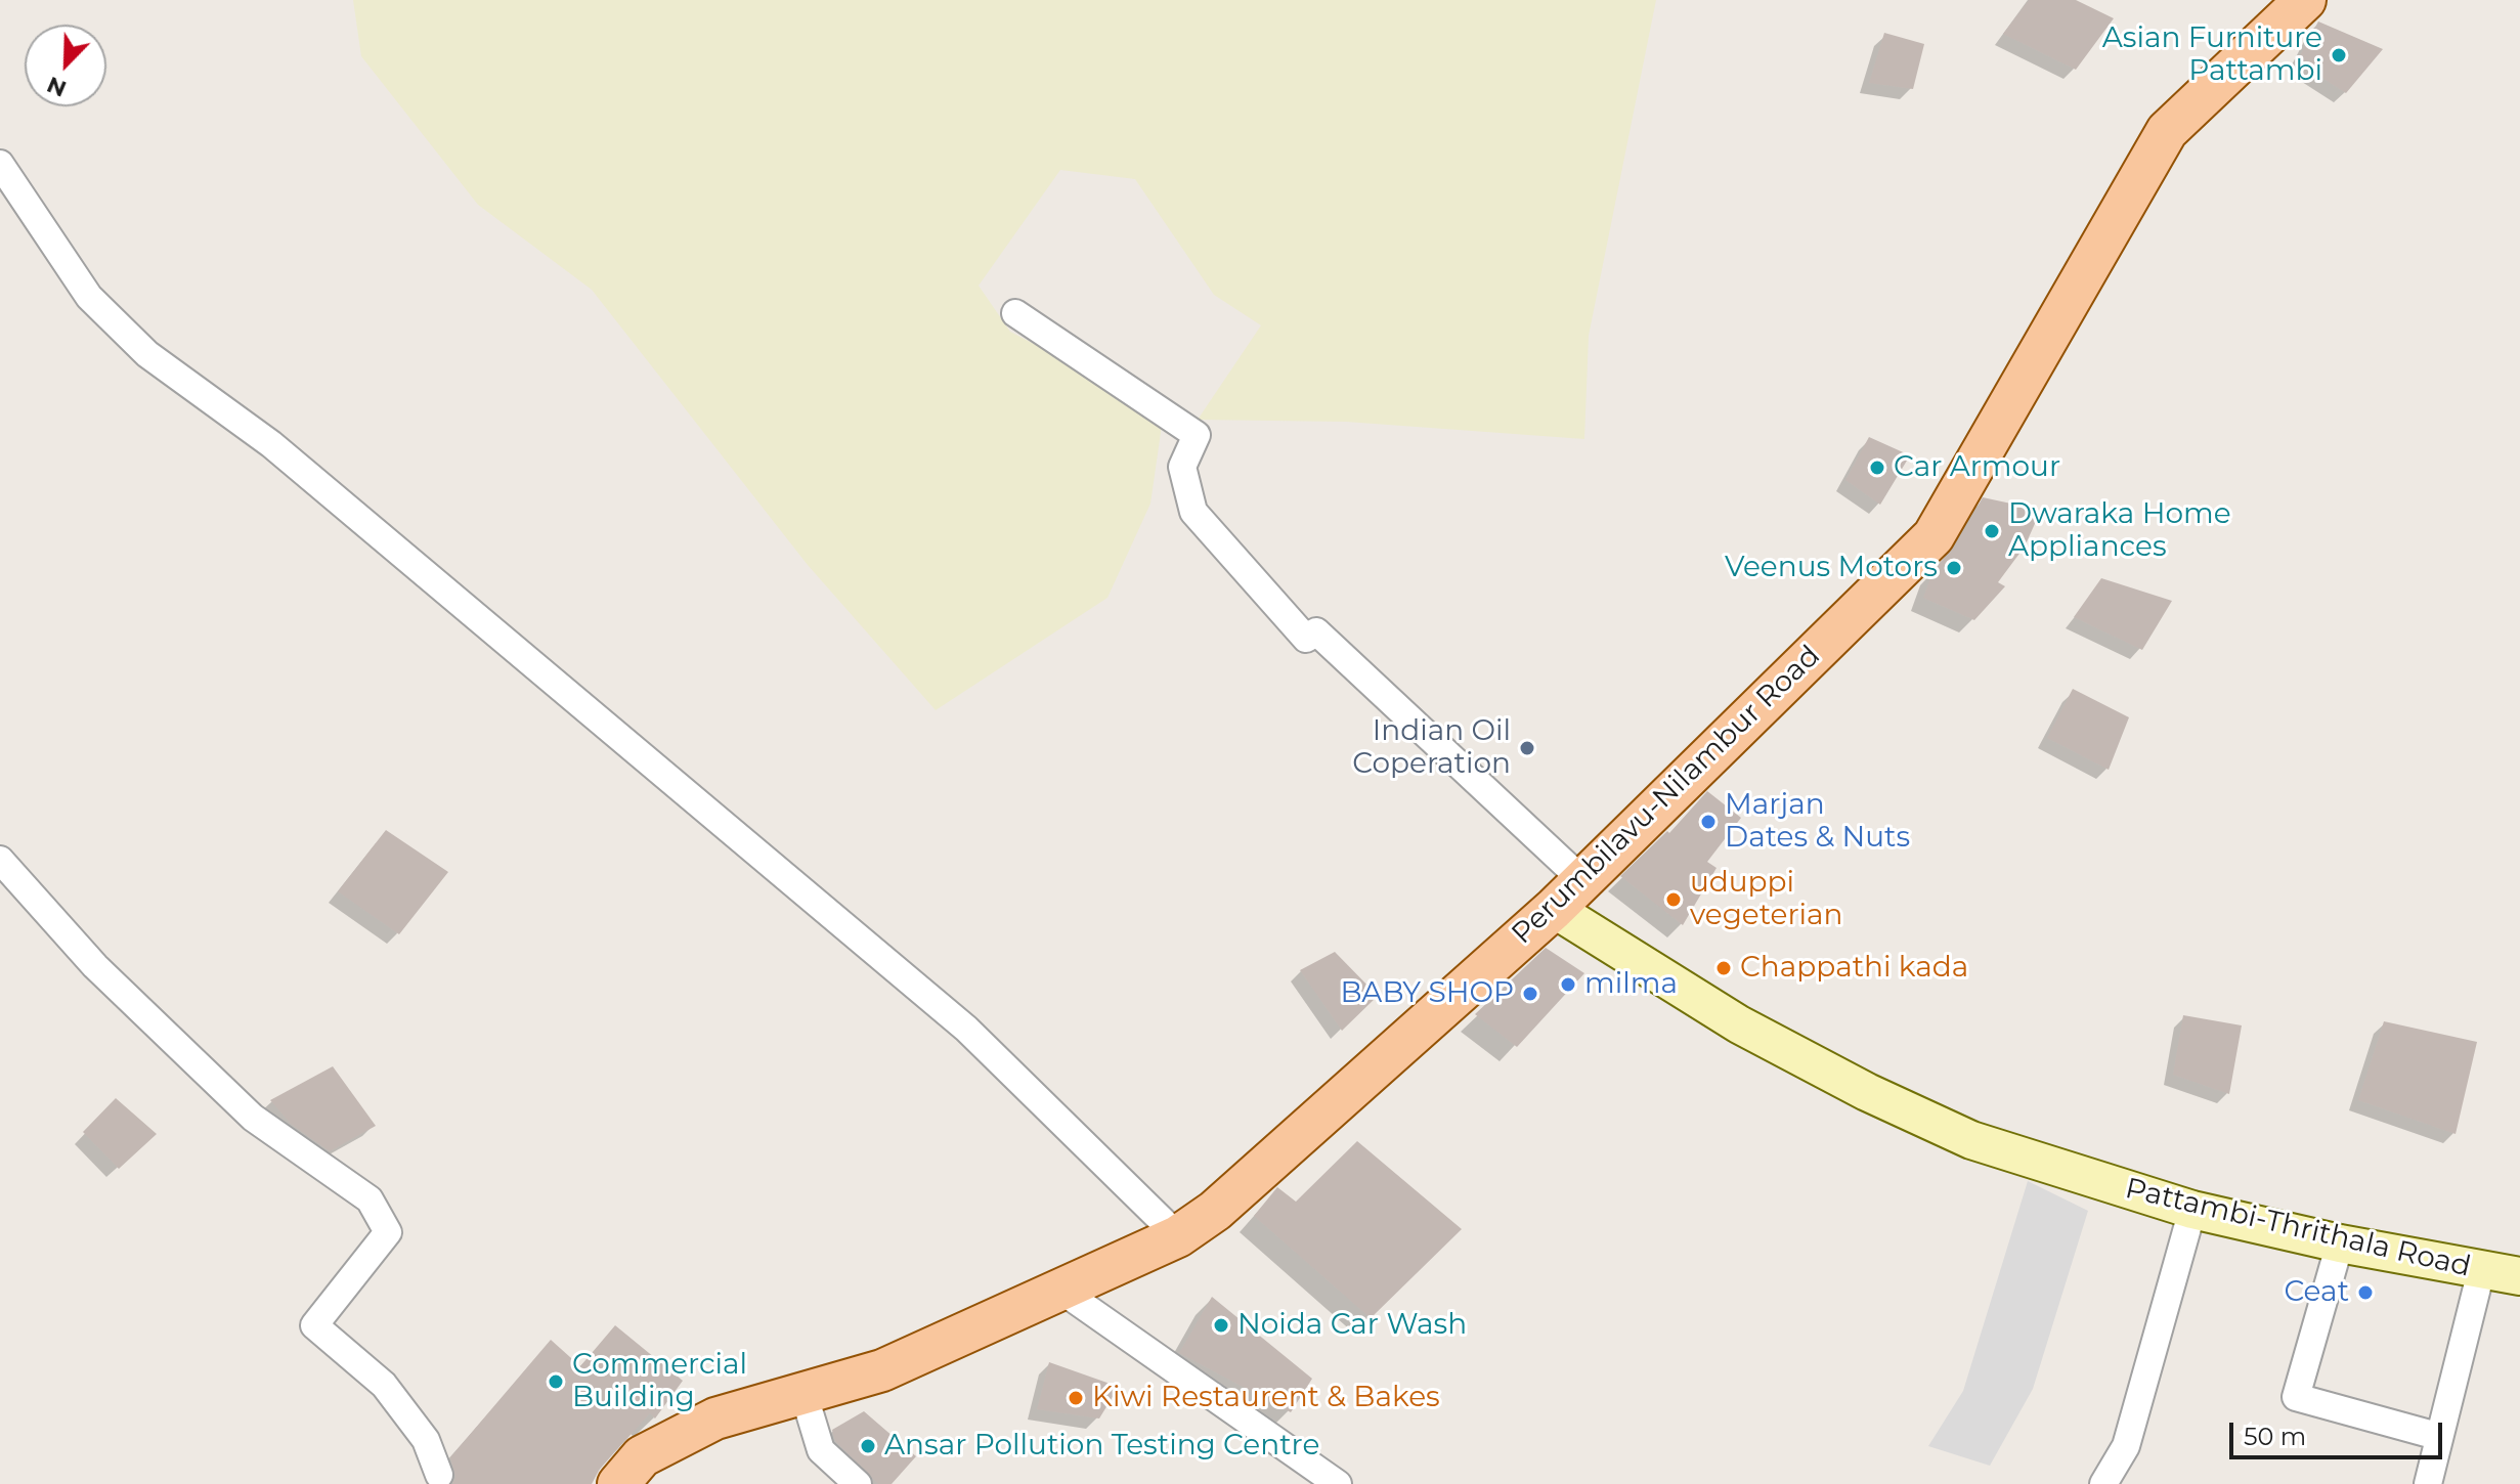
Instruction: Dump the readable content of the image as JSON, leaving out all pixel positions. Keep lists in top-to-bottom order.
{
  "streets": {
    "main road": ["Perumbilavu-Nilambur Road", "Pattambi-Thrithala Road"]
  },
  "crossings": [
    ["Perumbilavu-Nilambur Road", "Pattambi-Thrithala Road"]
  ],
  "places": [
    "Asian Furniture Pattambi",
    "Car Armour",
    "Dwaraka Home Appliances",
    "Veenus Motors",
    "Indian Oil Coperation",
    "Marjan Dates & Nuts",
    "uduppi vegeterian",
    "Chappathi kada",
    "milma",
    "BABY SHOP",
    "Ceat",
    "Noida Car Wash",
    "Commercial Building",
    "Kiwi Restaurent & Bakes",
    "Ansar Pollution Testing Centre"
  ],
  "scale_bar": "50 m",
  "north": "bottom left"
}
